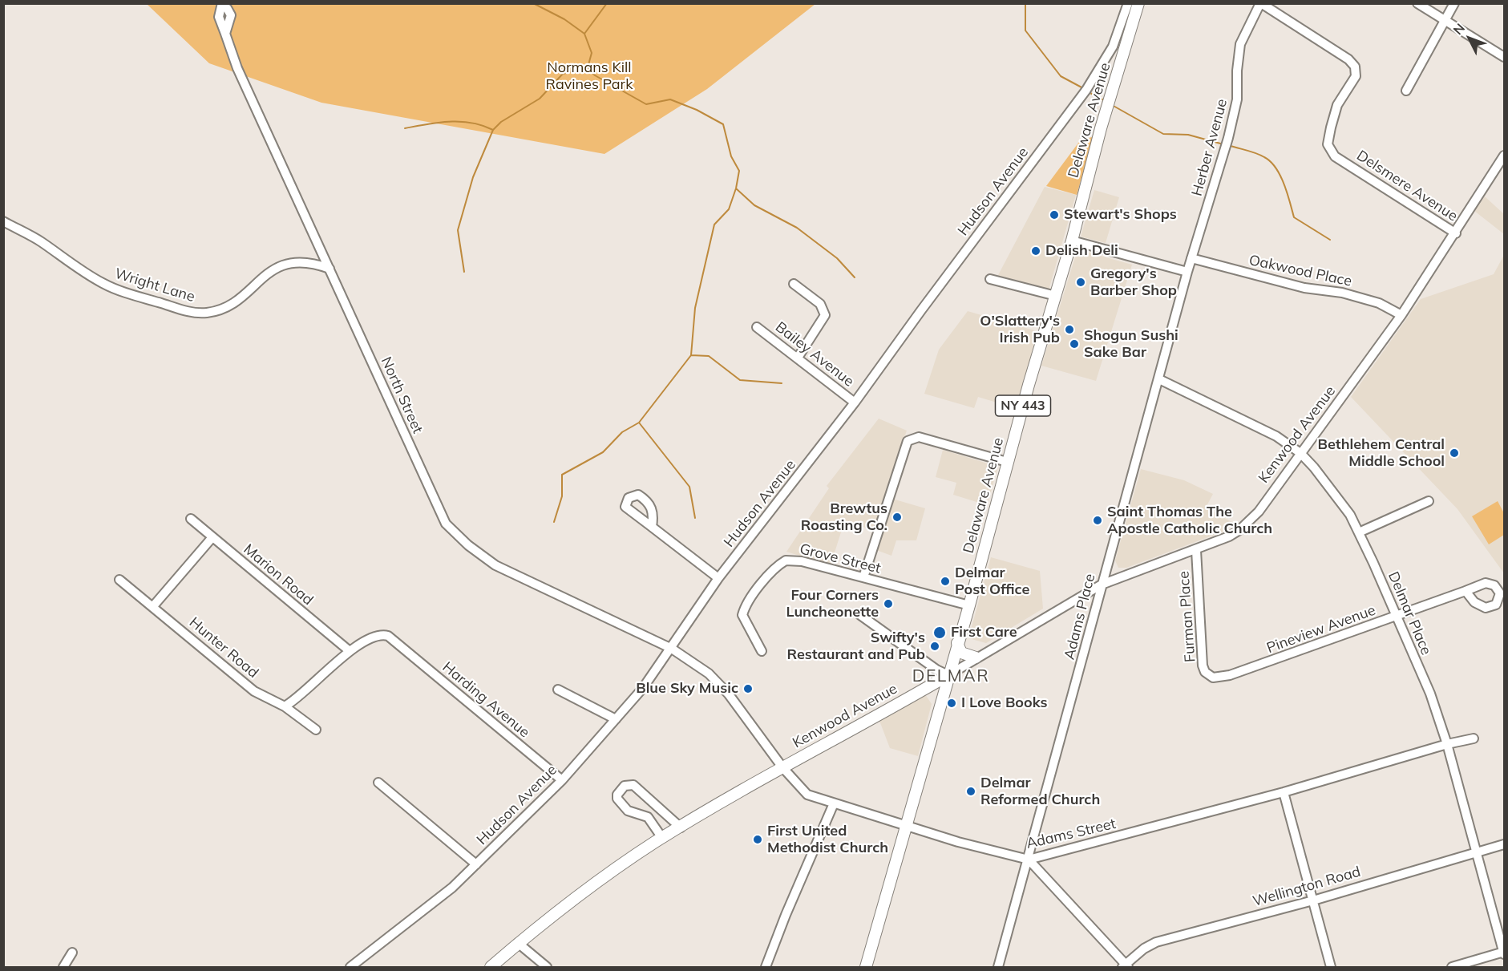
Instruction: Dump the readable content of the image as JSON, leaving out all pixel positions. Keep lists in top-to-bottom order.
{
  "streets": {
    "main road": ["Delaware Avenue", "NY 443", "Kenwood Avenue"],
    "street": [
      "Herber Avenue",
      "Delsmere Avenue",
      "Hudson Avenue",
      "Oakwood Place",
      "Wright Lane",
      "Bailey Avenue",
      "North Street",
      "Grove Street",
      "Marion Road",
      "Delmar Place",
      "Adams Place",
      "Furman Place",
      "Pineview Avenue",
      "Hunter Road",
      "Harding Avenue",
      "Adams Street",
      "Wellington Road"
    ]
  },
  "crossings": [
    ["Delaware Avenue", "Kenwood Avenue"],
    ["Delaware Avenue", "Grove Street"],
    ["Delaware Avenue", "Adams Street"],
    ["Herber Avenue", "Delsmere Avenue"],
    ["Herber Avenue", "Oakwood Place"],
    ["Herber Avenue", "Adams Place"],
    ["Delsmere Avenue", "Kenwood Avenue"],
    ["Hudson Avenue", "Bailey Avenue"],
    ["Hudson Avenue", "North Street"],
    ["Hudson Avenue", "Harding Avenue"],
    ["Hudson Avenue", "Adams Street"],
    ["Oakwood Place", "Kenwood Avenue"],
    ["Wright Lane", "North Street"],
    ["North Street", "Adams Street"],
    ["Kenwood Avenue", "Delmar Place"],
    ["Kenwood Avenue", "Adams Place"],
    ["Kenwood Avenue", "Furman Place"],
    ["Kenwood Avenue", "Adams Street"],
    ["Marion Road", "Harding Avenue"],
    ["Delmar Place", "Adams Place"],
    ["Delmar Place", "Pineview Avenue"],
    ["Delmar Place", "Adams Street"],
    ["Delmar Place", "Wellington Road"],
    ["Adams Place", "Adams Street"],
    ["Furman Place", "Pineview Avenue"]
  ],
  "districts": ["DELMAR"],
  "parks": ["Normans Kill Ravines Park"],
  "places": [
    "Stewart's Shops",
    "Delish Deli",
    "Gregory's Barber Shop",
    "O'Slattery's Irish Pub",
    "Shogun Sushi Sake Bar",
    "Bethlehem Central Middle School",
    "Brewtus Roasting Co.",
    "Saint Thomas The Apostle Catholic Church",
    "Delmar Post Office",
    "Four Corners Luncheonette",
    "First Care",
    "Swifty's Restaurant and Pub",
    "Blue Sky Music",
    "I Love Books",
    "Delmar Reformed Church",
    "First United Methodist Church"
  ],
  "north": "top left"
}
